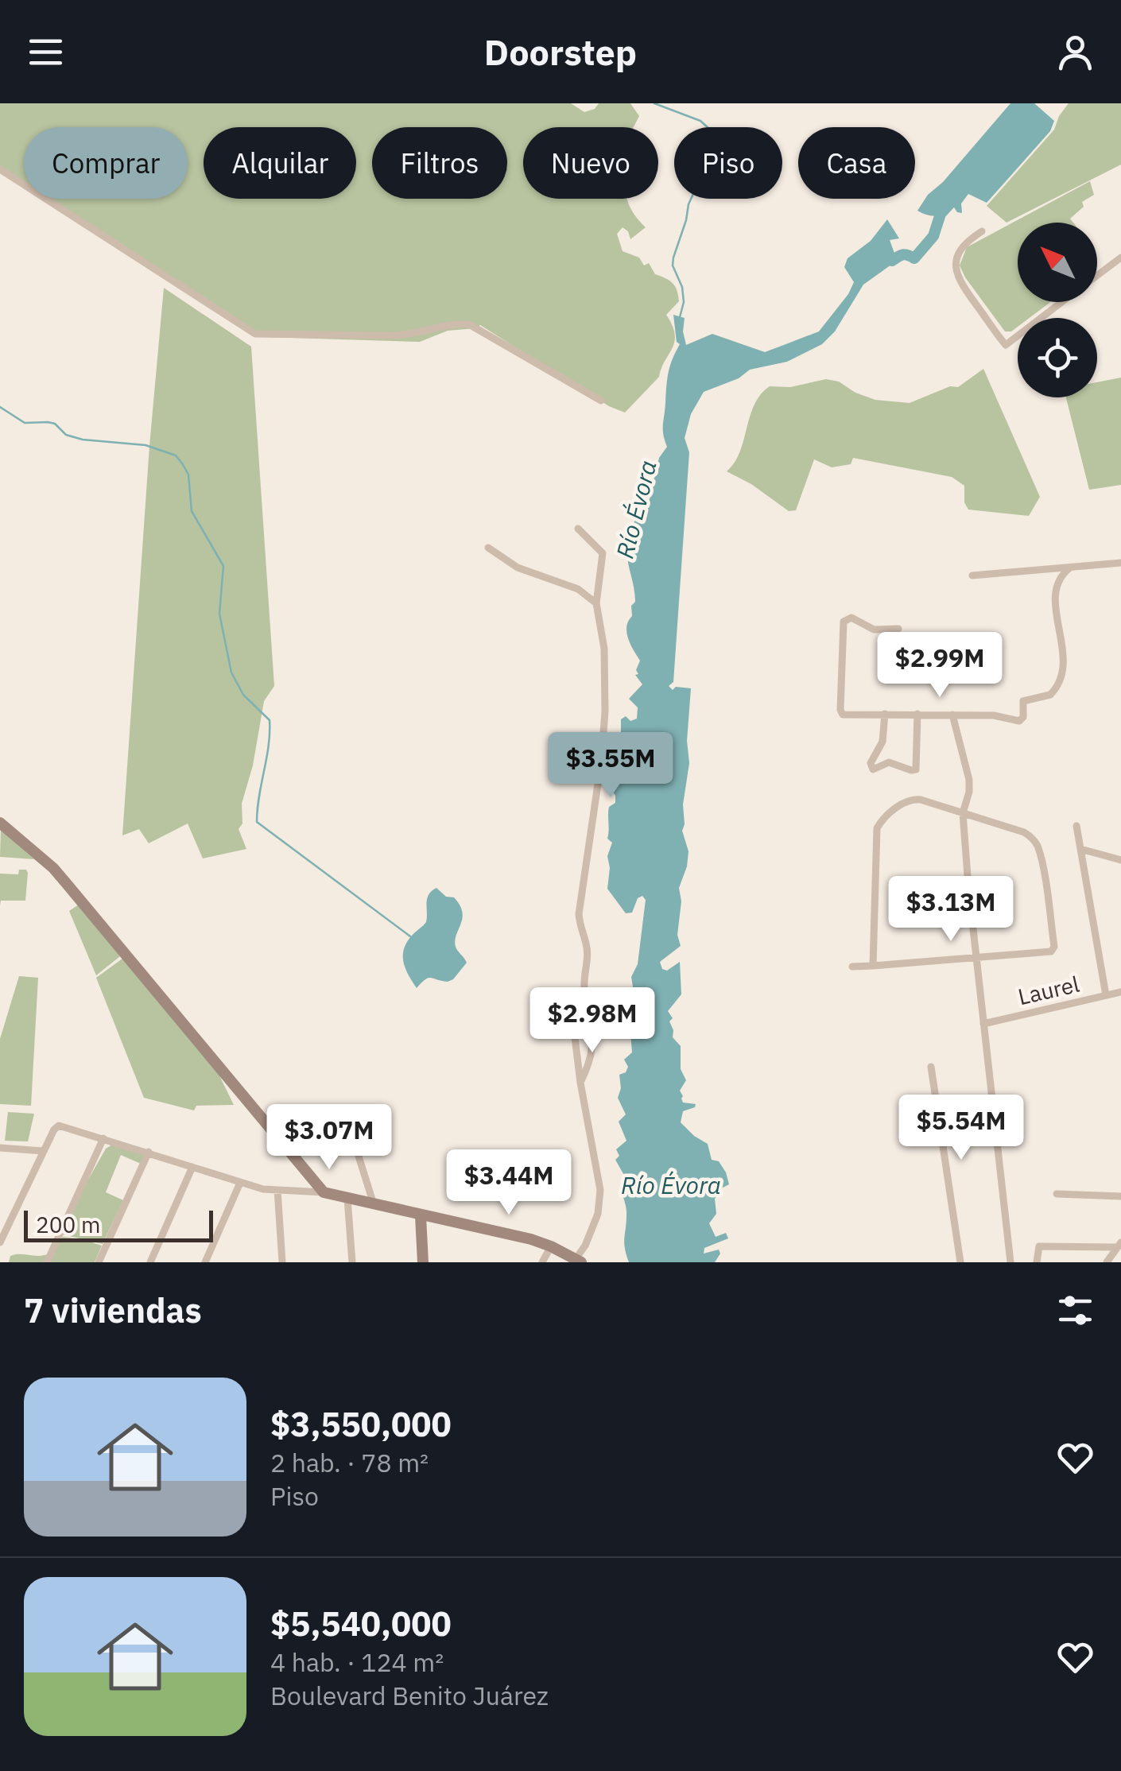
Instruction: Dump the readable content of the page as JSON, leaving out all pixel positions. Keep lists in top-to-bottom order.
{
  "streets": {
    "street": ["Laurel"]
  },
  "water": ["Río Évora"],
  "scale_bar": "200 m",
  "north": "top left",
  "page": {
    "header": "Doorstep",
    "chip": [
      "Comprar",
      "Alquilar",
      "Filtros",
      "Nuevo",
      "Piso",
      "Casa"
    ],
    "price": [
      "$2.99M",
      "$3.55M",
      "$3.13M",
      "$2.98M",
      "$5.54M",
      "$3.07M",
      "$3.44M"
    ],
    "scale": "200 m",
    "heading": "7 viviendas",
    "list": [
      {
        "name": "$3,550,000",
        "note": "2 hab. · 78 m² · Piso"
      },
      {
        "name": "$5,540,000",
        "note": "4 hab. · 124 m² · Boulevard Benito Juárez"
      }
    ]
  }
}
